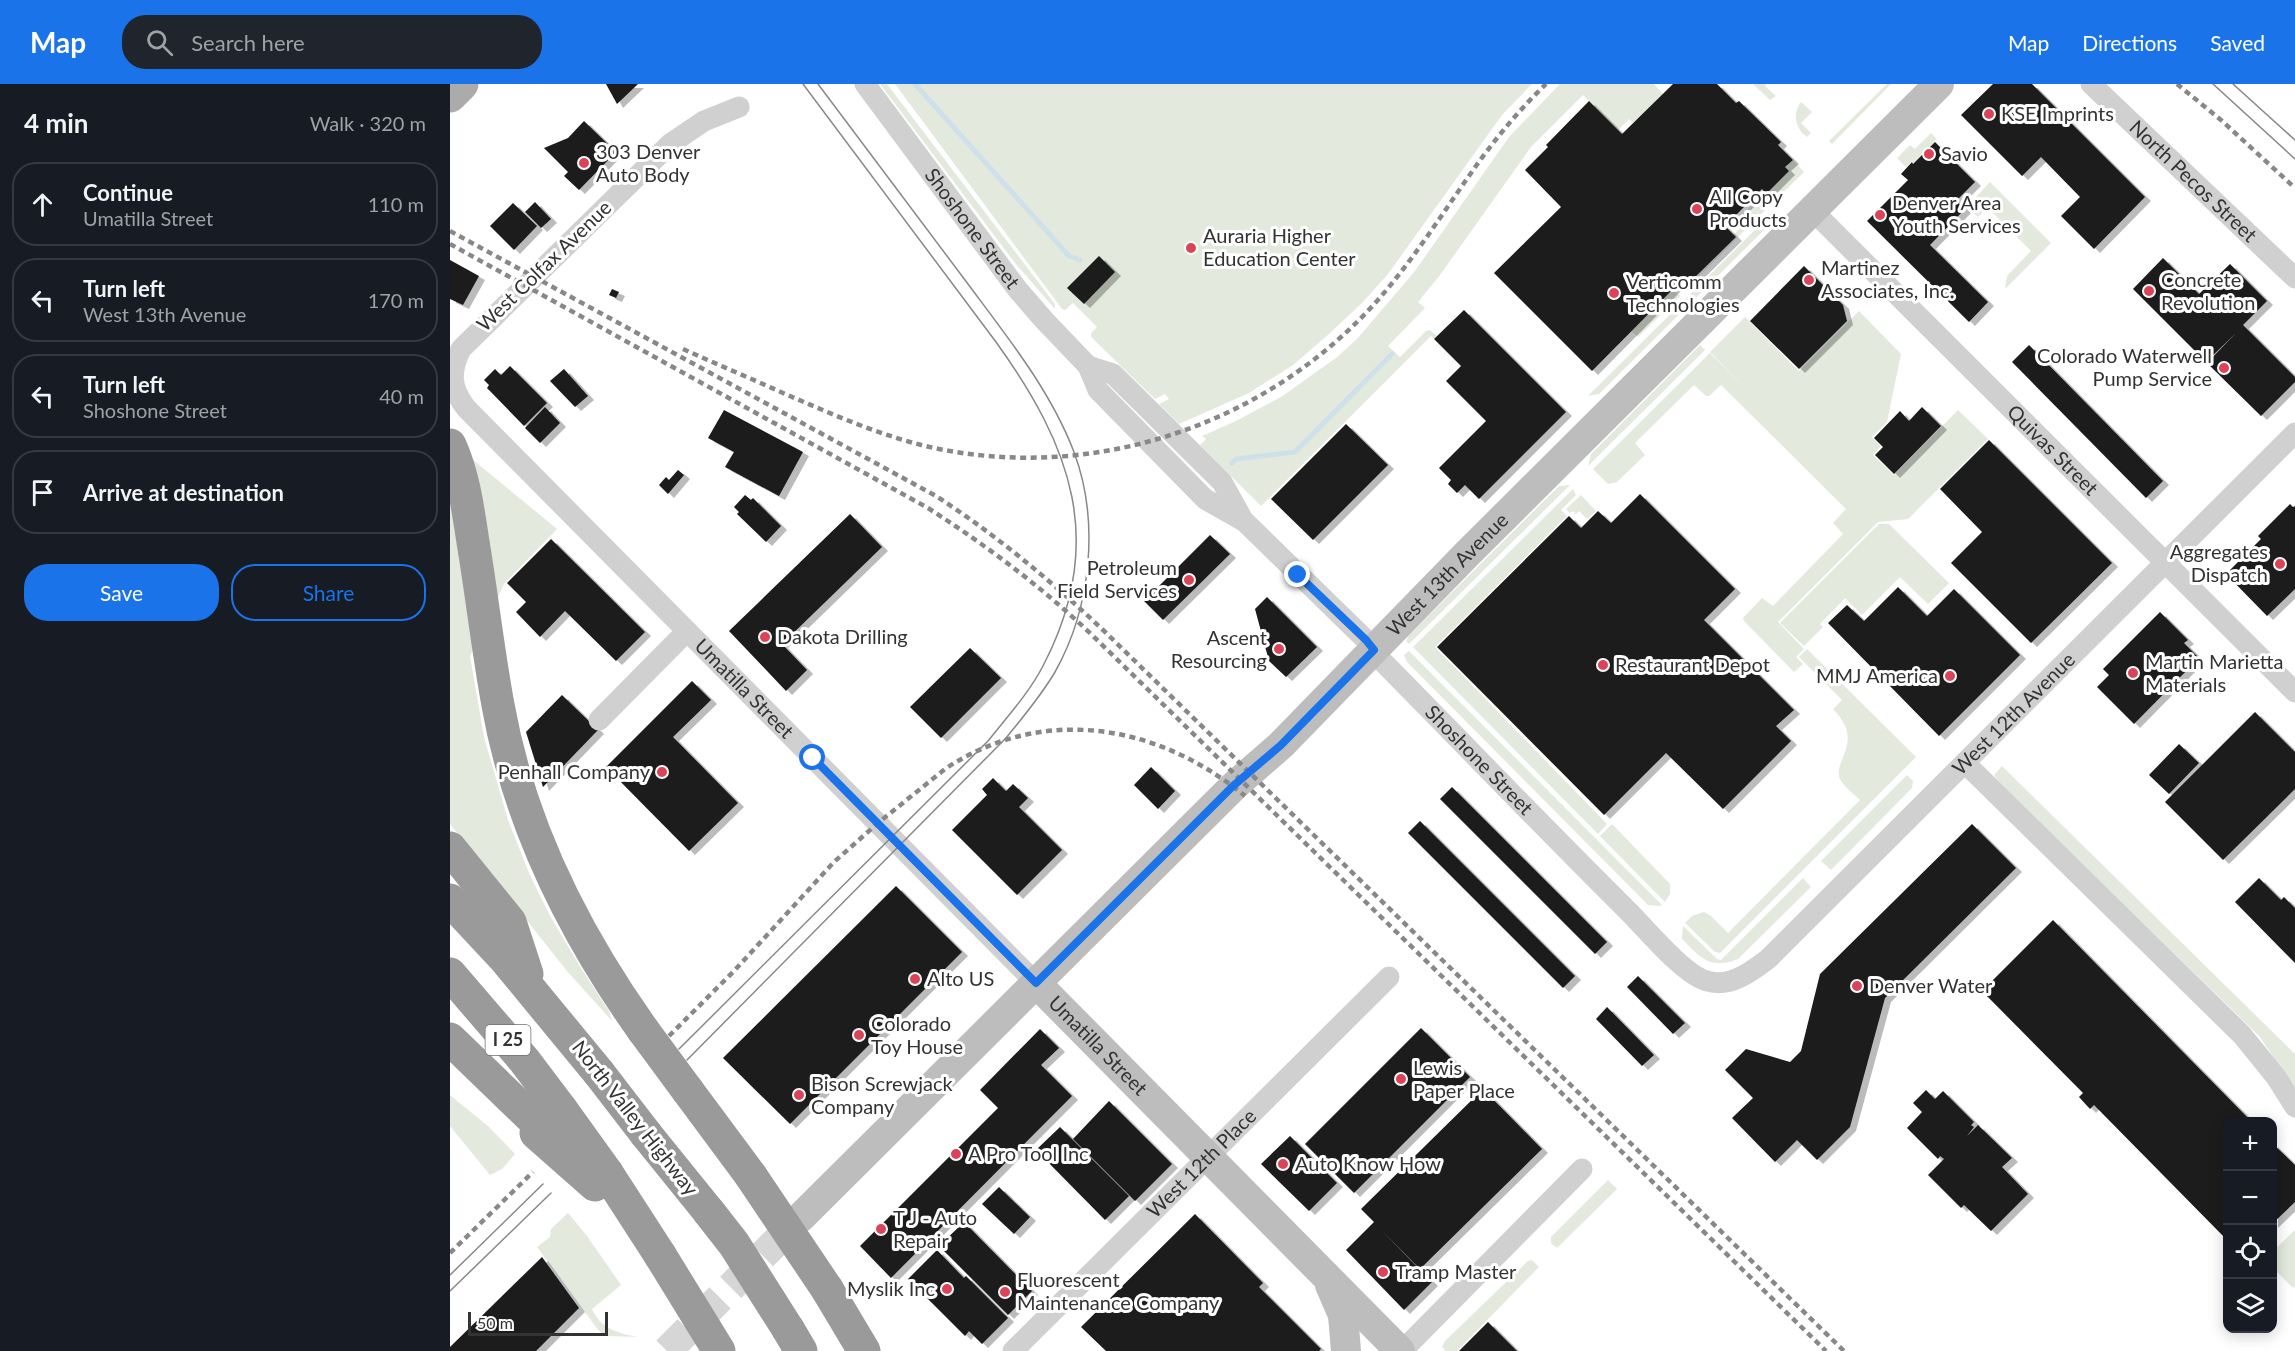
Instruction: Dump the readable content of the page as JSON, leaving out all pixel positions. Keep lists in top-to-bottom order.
{
  "streets": {
    "highway": ["I 25", "North Valley Highway"],
    "street": [
      "North Pecos Street",
      "Shoshone Street",
      "West Colfax Avenue",
      "Quivas Street",
      "West 13th Avenue",
      "Umatilla Street",
      "West 12th Avenue",
      "West 12th Place"
    ]
  },
  "crossings": [
    ["Shoshone Street", "West 13th Avenue"],
    ["Shoshone Street", "West 12th Avenue"],
    ["West Colfax Avenue", "Umatilla Street"],
    ["Quivas Street", "West 13th Avenue"],
    ["Quivas Street", "West 12th Avenue"],
    ["West 13th Avenue", "Umatilla Street"],
    ["Umatilla Street", "West 12th Place"]
  ],
  "places": [
    "KSE Imprints",
    "Savio",
    "303 Denver Auto Body",
    "All Copy Products",
    "Denver Area Youth Services",
    "Auraria Higher Education Center",
    "Martinez Associates, Inc.",
    "Concrete Revolution",
    "Verticomm Technologies",
    "Colorado Waterwell Pump Service",
    "Aggregates Dispatch",
    "Petroleum Field Services",
    "Dakota Drilling",
    "Ascent Resourcing",
    "Restaurant Depot",
    "Martin Marietta Materials",
    "MMJ America",
    "Penhall Company",
    "Alto US",
    "Denver Water",
    "Colorado Toy House",
    "Lewis Paper Place",
    "Bison Screwjack Company",
    "A Pro Tool Inc",
    "Auto Know How",
    "T J - Auto Repair",
    "Tramp Master",
    "Myslik Inc",
    "Fluorescent Maintenance Company"
  ],
  "scale_bar": "50 m",
  "page": {
    "header": "Map",
    "search": "Search here",
    "nav": ["Map", "Directions", "Saved"],
    "heading": ["4 min", "Walk · 320 m"],
    "list": [
      ["Continue", "Umatilla Street", "110 m"],
      ["Turn left", "West 13th Avenue", "170 m"],
      ["Turn left", "Shoshone Street", "40 m"],
      "Arrive at destination"
    ],
    "buttons": ["Save", "Share"],
    "map_buttons": ["+", "−"],
    "scale": "50 m"
  }
}
